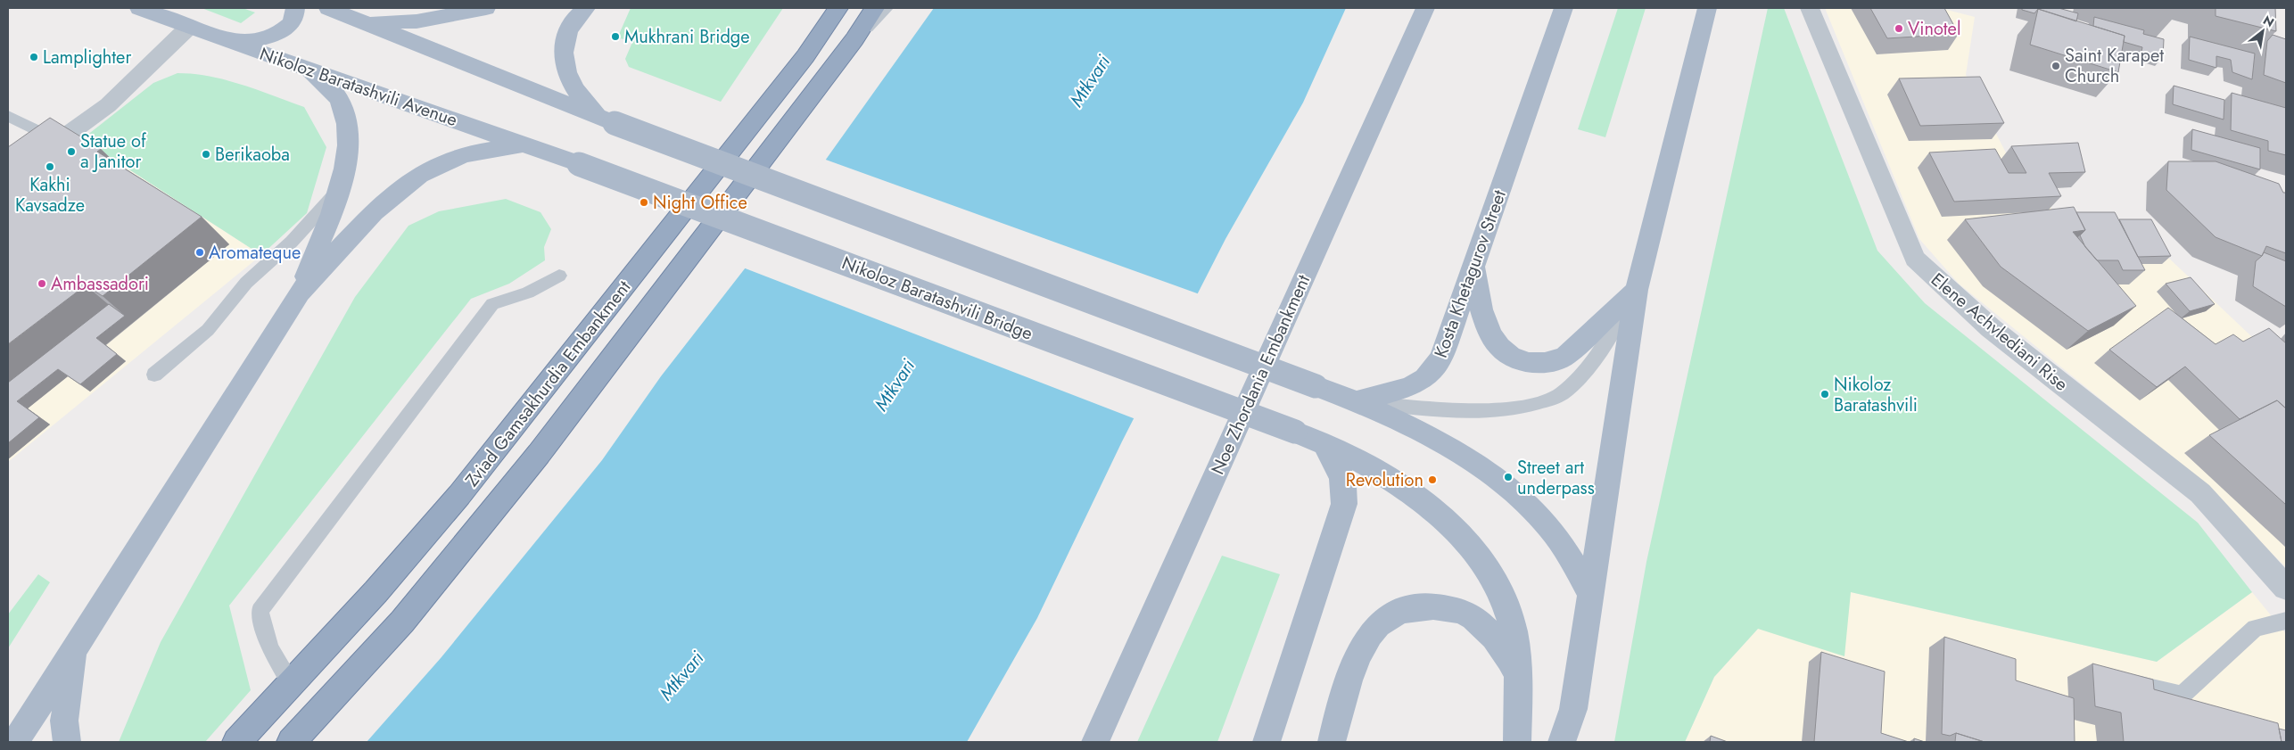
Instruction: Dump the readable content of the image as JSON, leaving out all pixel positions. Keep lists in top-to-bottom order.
{
  "streets": {
    "highway": ["Zviad Gamsakhurdia Embankment"],
    "main road": [
      "Nikoloz Baratashvili Avenue",
      "Kosta Khetagurov Street",
      "Nikoloz Baratashvili Bridge",
      "Noe Zhordania Embankment"
    ],
    "street": ["Elene Achvlediani Rise"]
  },
  "crossings": [
    ["Nikoloz Baratashvili Avenue", "Nikoloz Baratashvili Bridge"]
  ],
  "water": ["Mtkvari"],
  "places": [
    "Vinotel",
    "Mukhrani Bridge",
    "Lamplighter",
    "Saint Karapet Church",
    "Statue of a Janitor",
    "Berikaoba",
    "Kakhi Kavsadze",
    "Night Office",
    "Aromateque",
    "Ambassadori",
    "Nikoloz Baratashvili",
    "Street art underpass",
    "Revolution"
  ],
  "north": "top right"
}
